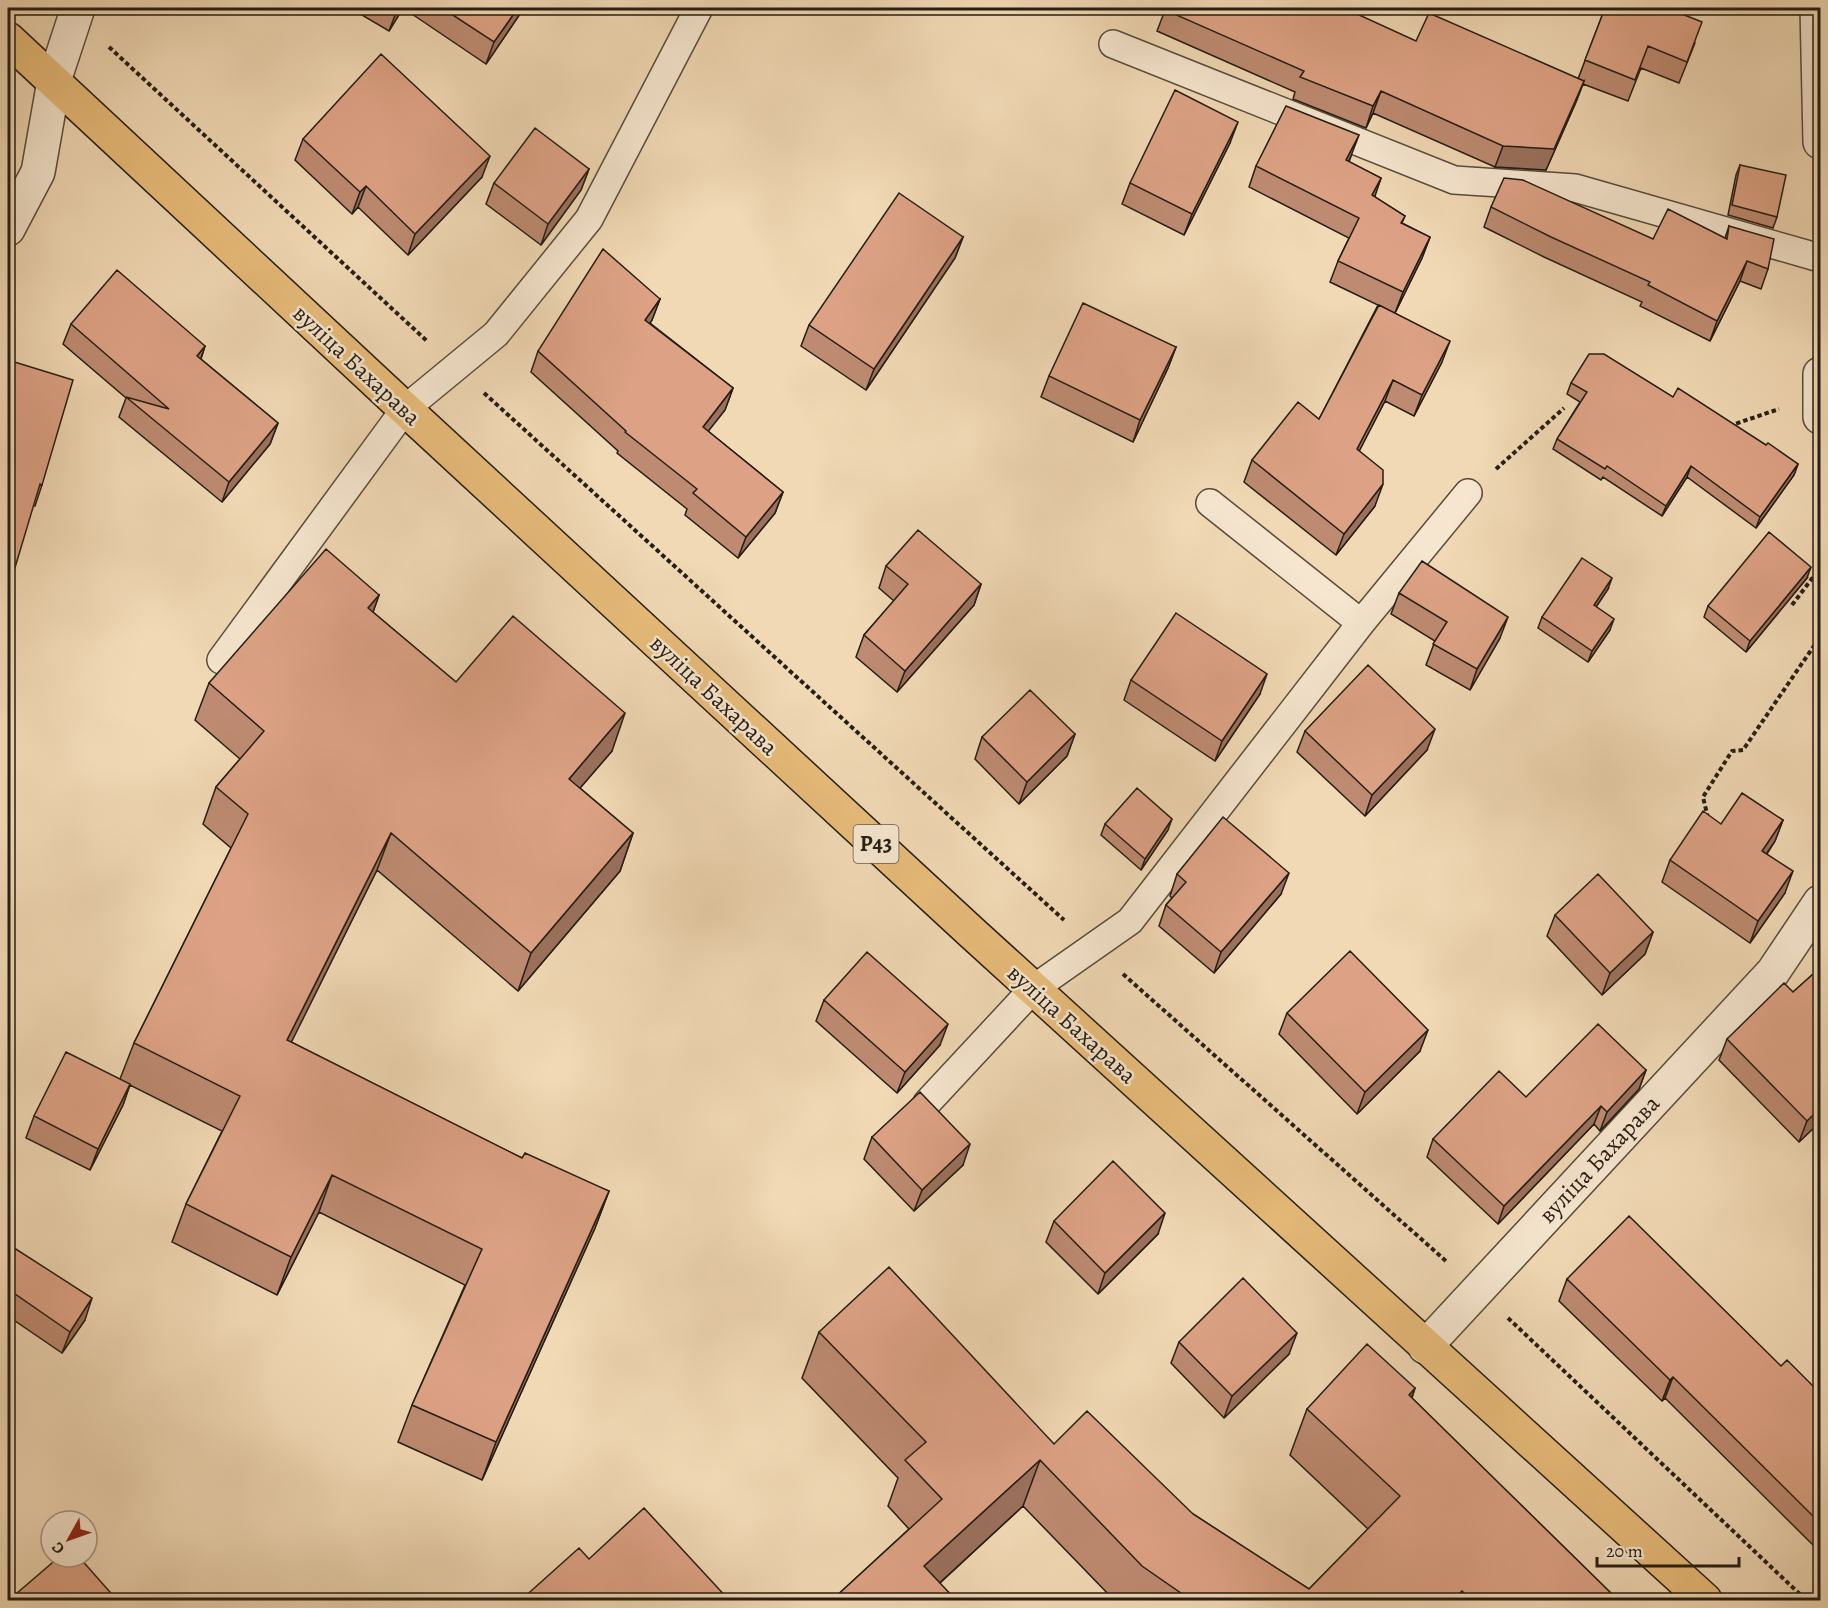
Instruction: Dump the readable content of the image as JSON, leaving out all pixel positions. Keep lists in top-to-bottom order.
{
  "streets": {
    "main road": ["вуліца Бахарава", "Р43"]
  },
  "scale_bar": "20 m",
  "north": "bottom left"
}
